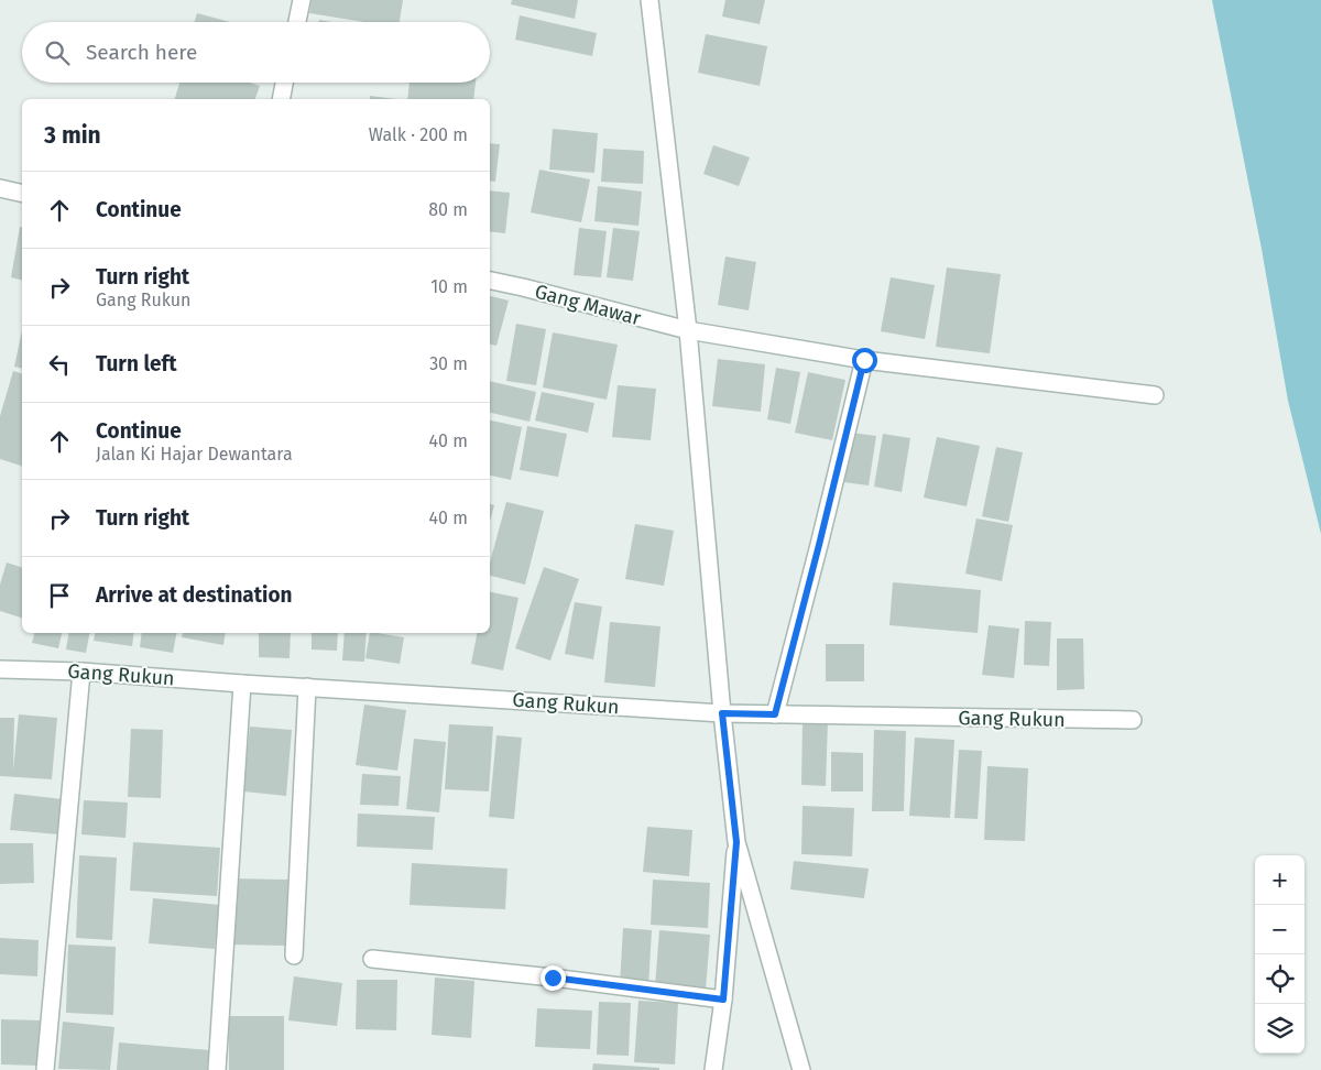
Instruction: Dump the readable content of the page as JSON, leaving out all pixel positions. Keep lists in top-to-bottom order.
{
  "streets": {
    "street": ["Gang Mawar", "Gang Rukun"]
  },
  "page": {
    "search": "Search here",
    "heading": ["3 min", "Walk · 200 m"],
    "list": [
      ["Continue", "80 m"],
      ["Turn right", "Gang Rukun", "10 m"],
      ["Turn left", "30 m"],
      ["Continue", "Jalan Ki Hajar Dewantara", "40 m"],
      ["Turn right", "40 m"],
      "Arrive at destination"
    ],
    "map_buttons": ["+", "−"]
  }
}
